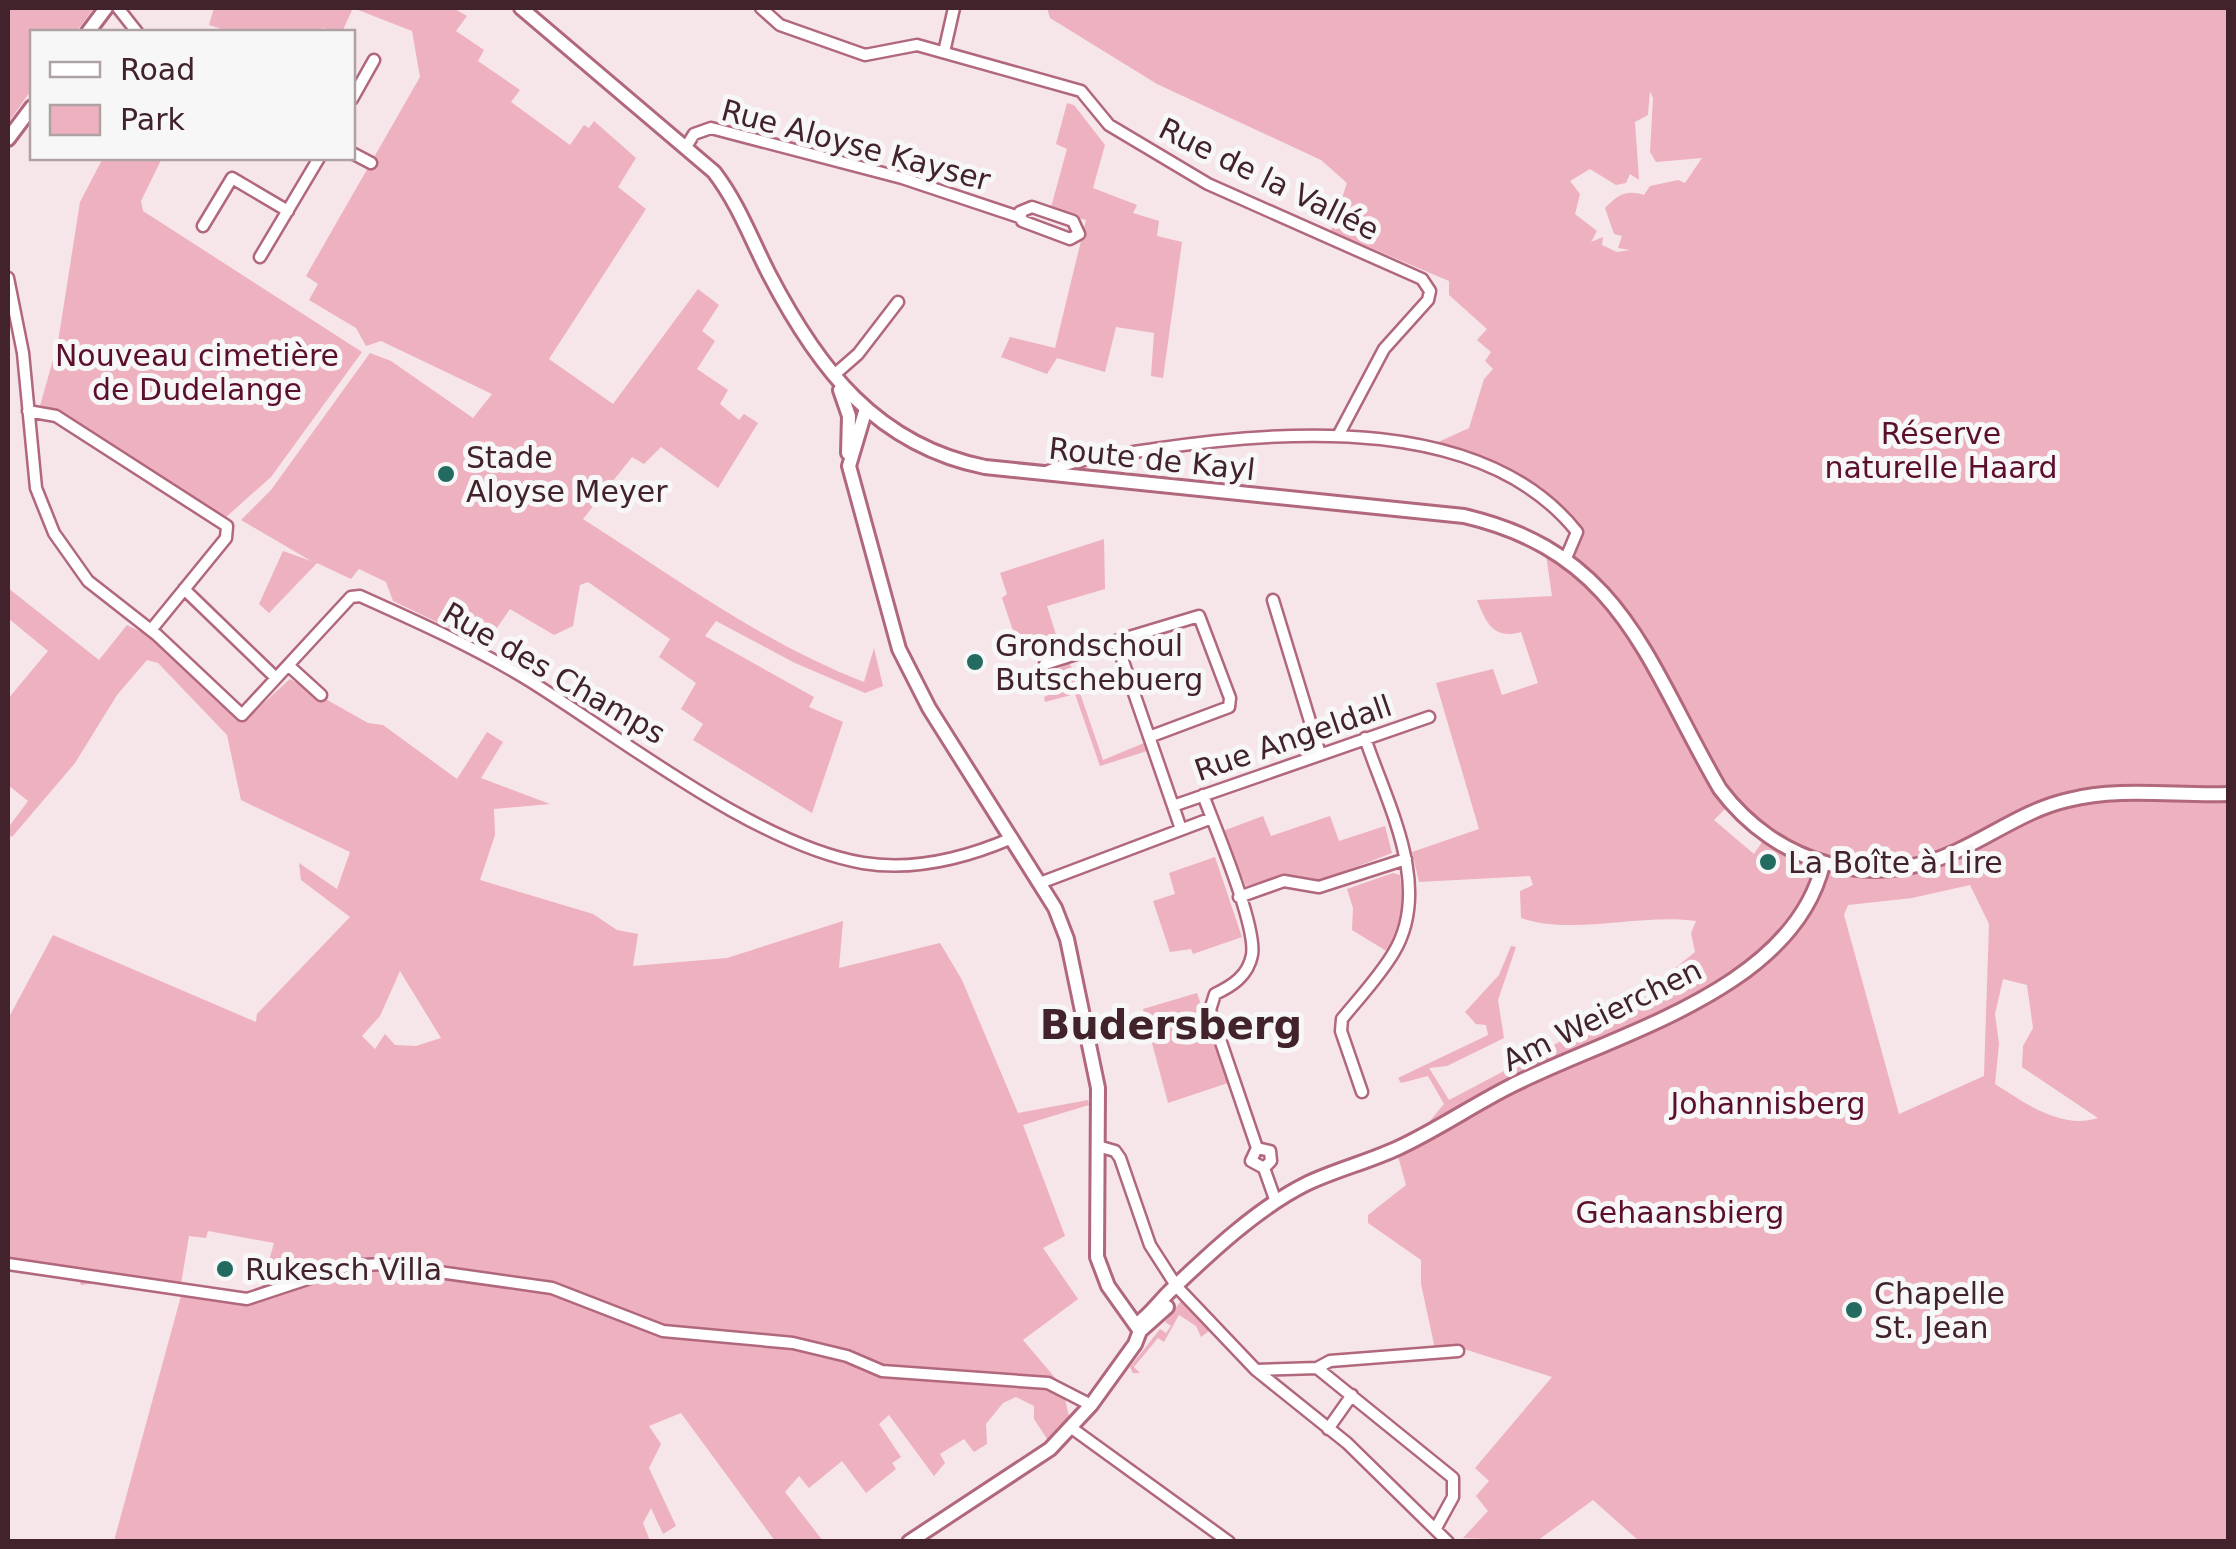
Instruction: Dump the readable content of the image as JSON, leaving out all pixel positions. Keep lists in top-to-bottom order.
{
  "streets": {
    "main road": ["Route de Kayl", "Am Weierchen"],
    "street": [
      "Rue Aloyse Kayser",
      "Rue de la Vallée",
      "Rue des Champs",
      "Rue Angeldall"
    ]
  },
  "crossings": [
    ["Rue Aloyse Kayser", "Route de Kayl"],
    ["Route de Kayl", "Am Weierchen"]
  ],
  "districts": ["Budersberg"],
  "parks": [
    "Nouveau cimetière de Dudelange",
    "Réserve naturelle Haard",
    "Johannisberg",
    "Gehaansbierg"
  ],
  "places": [
    "Stade Aloyse Meyer",
    "Grondschoul Butschebuerg",
    "La Boîte à Lire",
    "Rukesch Villa",
    "Chapelle St. Jean"
  ],
  "legend": ["Road", "Park"]
}
